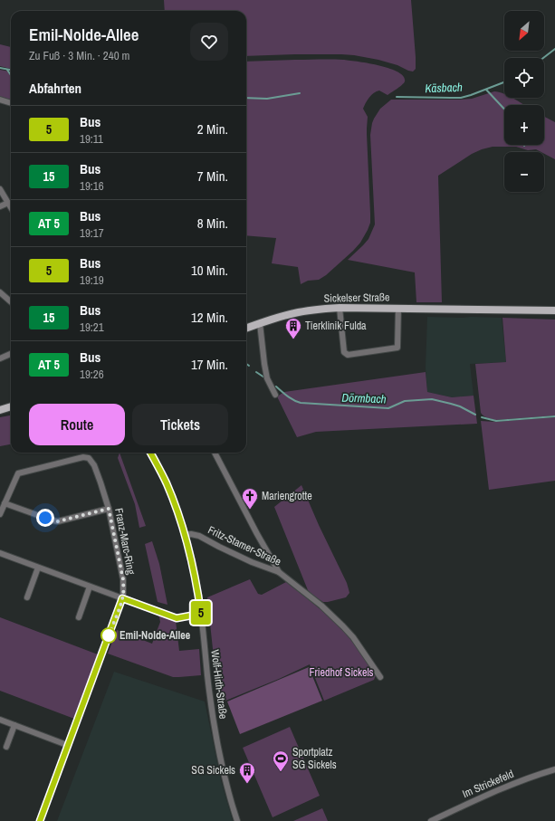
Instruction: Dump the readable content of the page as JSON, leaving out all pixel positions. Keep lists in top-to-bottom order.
{
  "streets": {
    "main road": ["Sickelser Straße"],
    "street": [
      "Franz-Marc-Ring",
      "Fritz-Stamer-Straße",
      "Wolf-Hirth-Straße",
      "Im Strickefeld"
    ]
  },
  "crossings": [
    ["Fritz-Stamer-Straße", "Wolf-Hirth-Straße"]
  ],
  "water": ["Käsbach", "Dörmbach"],
  "parks": ["Friedhof Sickels"],
  "places": {
    "building": ["Tierklinik Fulda", "SG Sickels"],
    "church": ["Mariengrotte"],
    "other": ["Emil-Nolde-Allee"],
    "sports": ["Sportplatz SG Sickels"]
  },
  "lines": ["bus line 5"],
  "north": "bottom left",
  "page": {
    "on_map": "5",
    "map_buttons": ["+", "−"],
    "heading": [
      ["Emil-Nolde-Allee", "Zu Fuß · 3 Min. · 240 m"],
      "Abfahrten"
    ],
    "list": [
      {
        "mark": "5",
        "name": "Bus",
        "note": "19:11",
        "value": "2 Min."
      },
      {
        "mark": "15",
        "name": "Bus",
        "note": "19:16",
        "value": "7 Min."
      },
      {
        "mark": "AT 5",
        "name": "Bus",
        "note": "19:17",
        "value": "8 Min."
      },
      {
        "mark": "5",
        "name": "Bus",
        "note": "19:19",
        "value": "10 Min."
      },
      {
        "mark": "15",
        "name": "Bus",
        "note": "19:21",
        "value": "12 Min."
      },
      {
        "mark": "AT 5",
        "name": "Bus",
        "note": "19:26",
        "value": "17 Min."
      }
    ],
    "buttons": ["Route", "Tickets"]
  }
}
